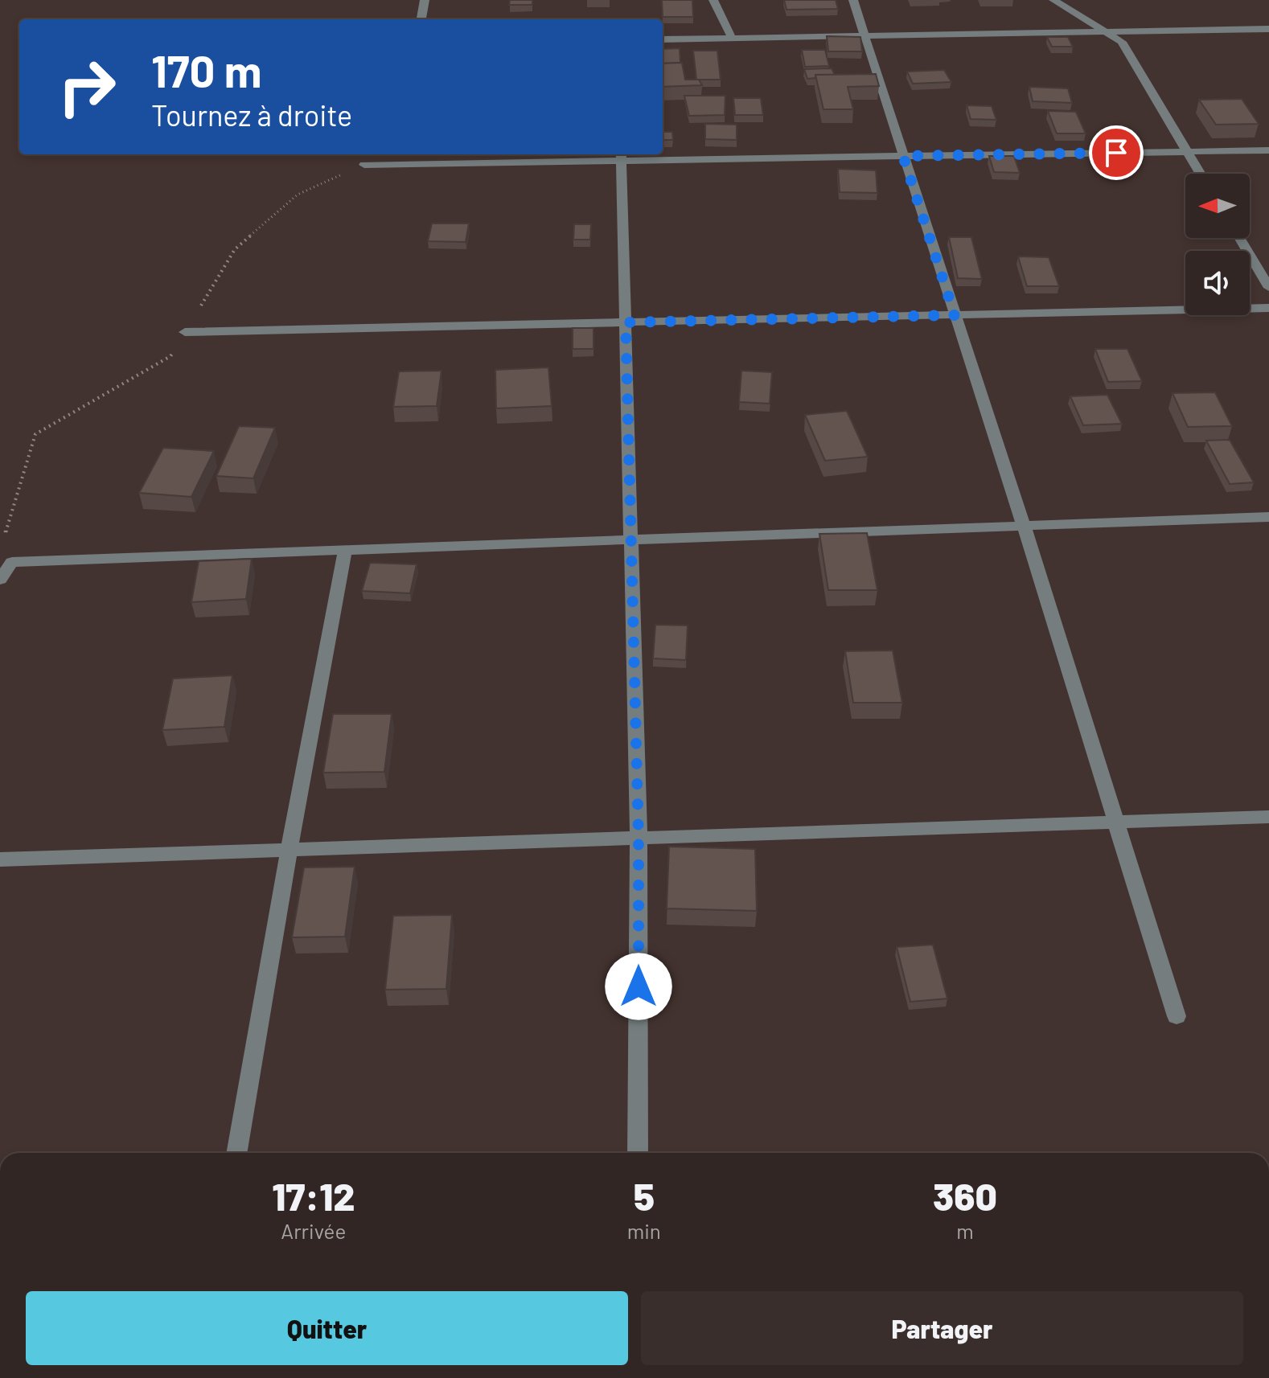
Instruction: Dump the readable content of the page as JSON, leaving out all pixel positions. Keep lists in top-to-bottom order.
{
  "north": "left",
  "page": {
    "turn": ["170 m", "Tournez à droite"],
    "eta": [
      "17:12",
      "Arrivée",
      "5",
      "min",
      "360",
      "m"
    ],
    "buttons": ["Quitter", "Partager"]
  }
}
